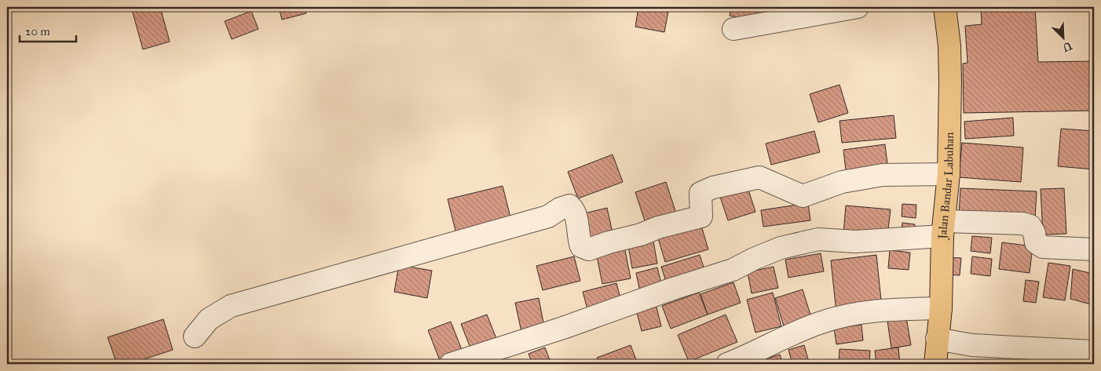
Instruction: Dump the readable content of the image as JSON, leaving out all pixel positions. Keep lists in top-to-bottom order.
{
  "streets": {
    "main road": ["Jalan Bandar Labuhan"]
  },
  "scale_bar": "20 m",
  "north": "bottom right"
}
